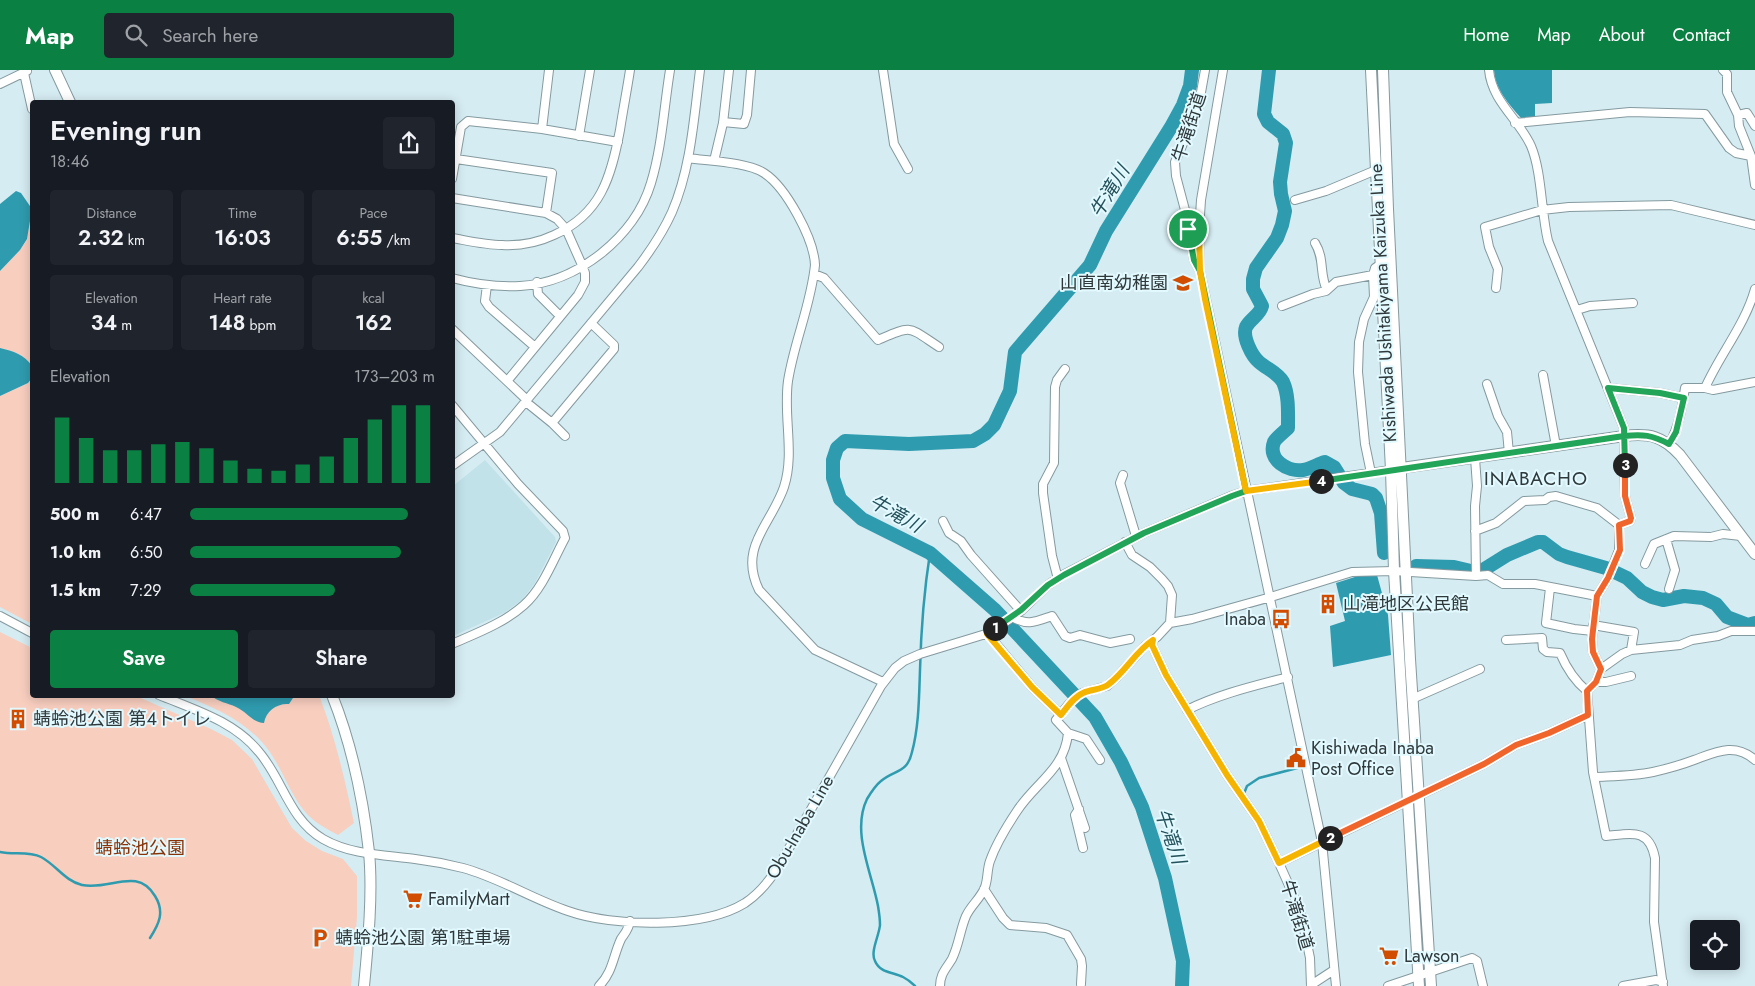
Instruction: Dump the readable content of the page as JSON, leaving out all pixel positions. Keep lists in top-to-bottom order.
{
  "streets": {
    "main road": ["Kishiwada Ushitakiyama Kaizuka Line"],
    "street": ["牛滝街道", "Obu-Inaba Line"]
  },
  "crossings": [
    ["Kishiwada Ushitakiyama Kaizuka Line", "Obu-Inaba Line"]
  ],
  "districts": ["INABACHO"],
  "water": ["牛滝川"],
  "parks": ["蜻蛉池公園"],
  "places": {
    "school or university": ["山直南幼稚園"],
    "building": ["山滝地区公民館", "蜻蛉池公園 第4トイレ"],
    "bus stop": ["Inaba"],
    "public building": ["Kishiwada Inaba Post Office"],
    "supermarket": ["FamilyMart", "Lawson"],
    "parking": ["蜻蛉池公園 第1駐車場"]
  },
  "page": {
    "header": "Map",
    "search": "Search here",
    "nav": [
      "Home",
      "Map",
      "About",
      "Contact"
    ],
    "heading": ["Evening run", "18:46"],
    "stats": [
      ["Distance", "2.32 km"],
      ["Time", "16:03"],
      ["Pace", "6:55 /km"],
      ["Elevation", "34 m"],
      ["Heart rate", "148 bpm"],
      ["kcal", "162"]
    ],
    "chart": ["Elevation", "173–203 m"],
    "pins": [
      "3",
      "4",
      "1",
      "2"
    ],
    "list": [
      {
        "name": "500 m",
        "note": "6:47"
      },
      {
        "name": "1.0 km",
        "note": "6:50"
      },
      {
        "name": "1.5 km",
        "note": "7:29"
      }
    ],
    "buttons": ["Save", "Share"]
  }
}
